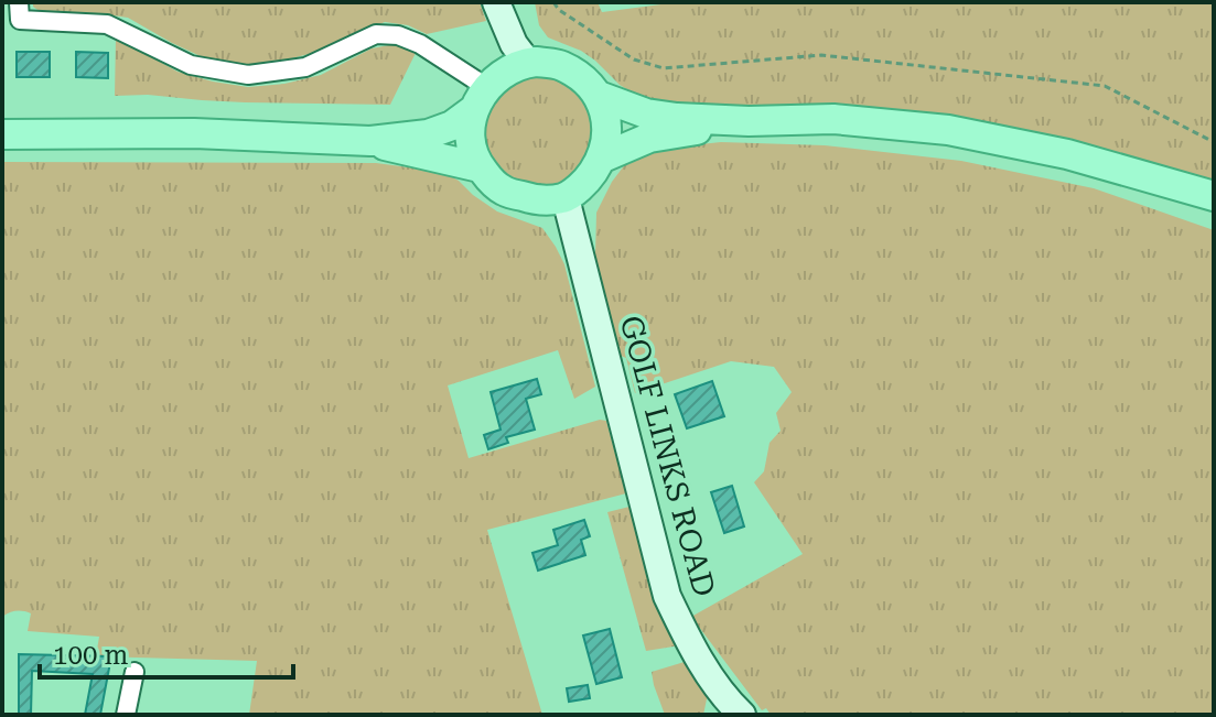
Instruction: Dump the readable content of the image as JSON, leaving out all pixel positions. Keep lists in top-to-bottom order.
{
  "streets": {
    "main road": ["GOLF LINKS ROAD"]
  },
  "scale_bar": "100 m"
}
